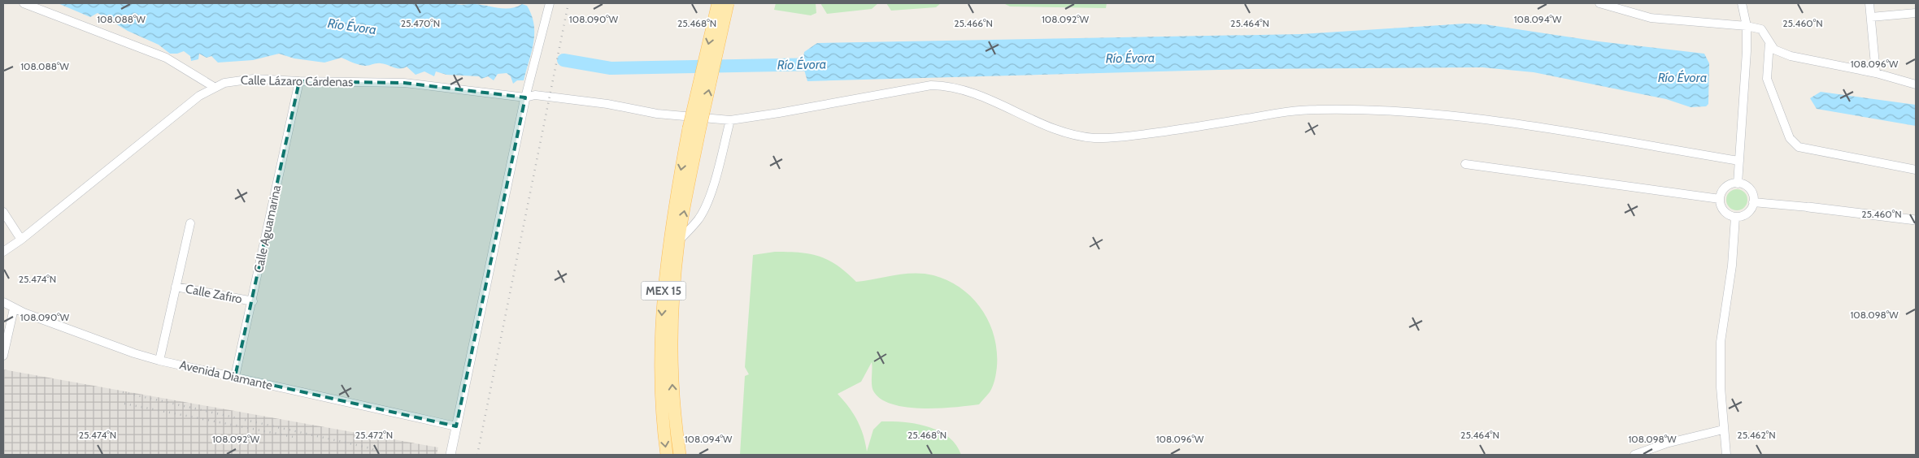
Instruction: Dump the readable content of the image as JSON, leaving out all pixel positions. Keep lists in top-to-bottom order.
{
  "streets": {
    "main road": ["MEX 15"],
    "street": [
      "Calle Lázaro Cárdenas",
      "Calle Aguamarina",
      "Calle Zafiro",
      "Avenida Diamante"
    ]
  },
  "crossings": [
    ["Calle Lázaro Cárdenas", "Calle Aguamarina"],
    ["Calle Aguamarina", "Calle Zafiro"],
    ["Calle Aguamarina", "Avenida Diamante"]
  ],
  "water": ["Río Évora"],
  "coordinates": [
    "108.088°W",
    "108.090°W",
    "108.092°W",
    "108.094°W",
    "25.470°N",
    "25.468°N",
    "25.466°N",
    "25.464°N",
    "25.460°N",
    "108.096°W",
    "25.474°N",
    "108.098°W",
    "25.472°N",
    "25.462°N"
  ]
}
